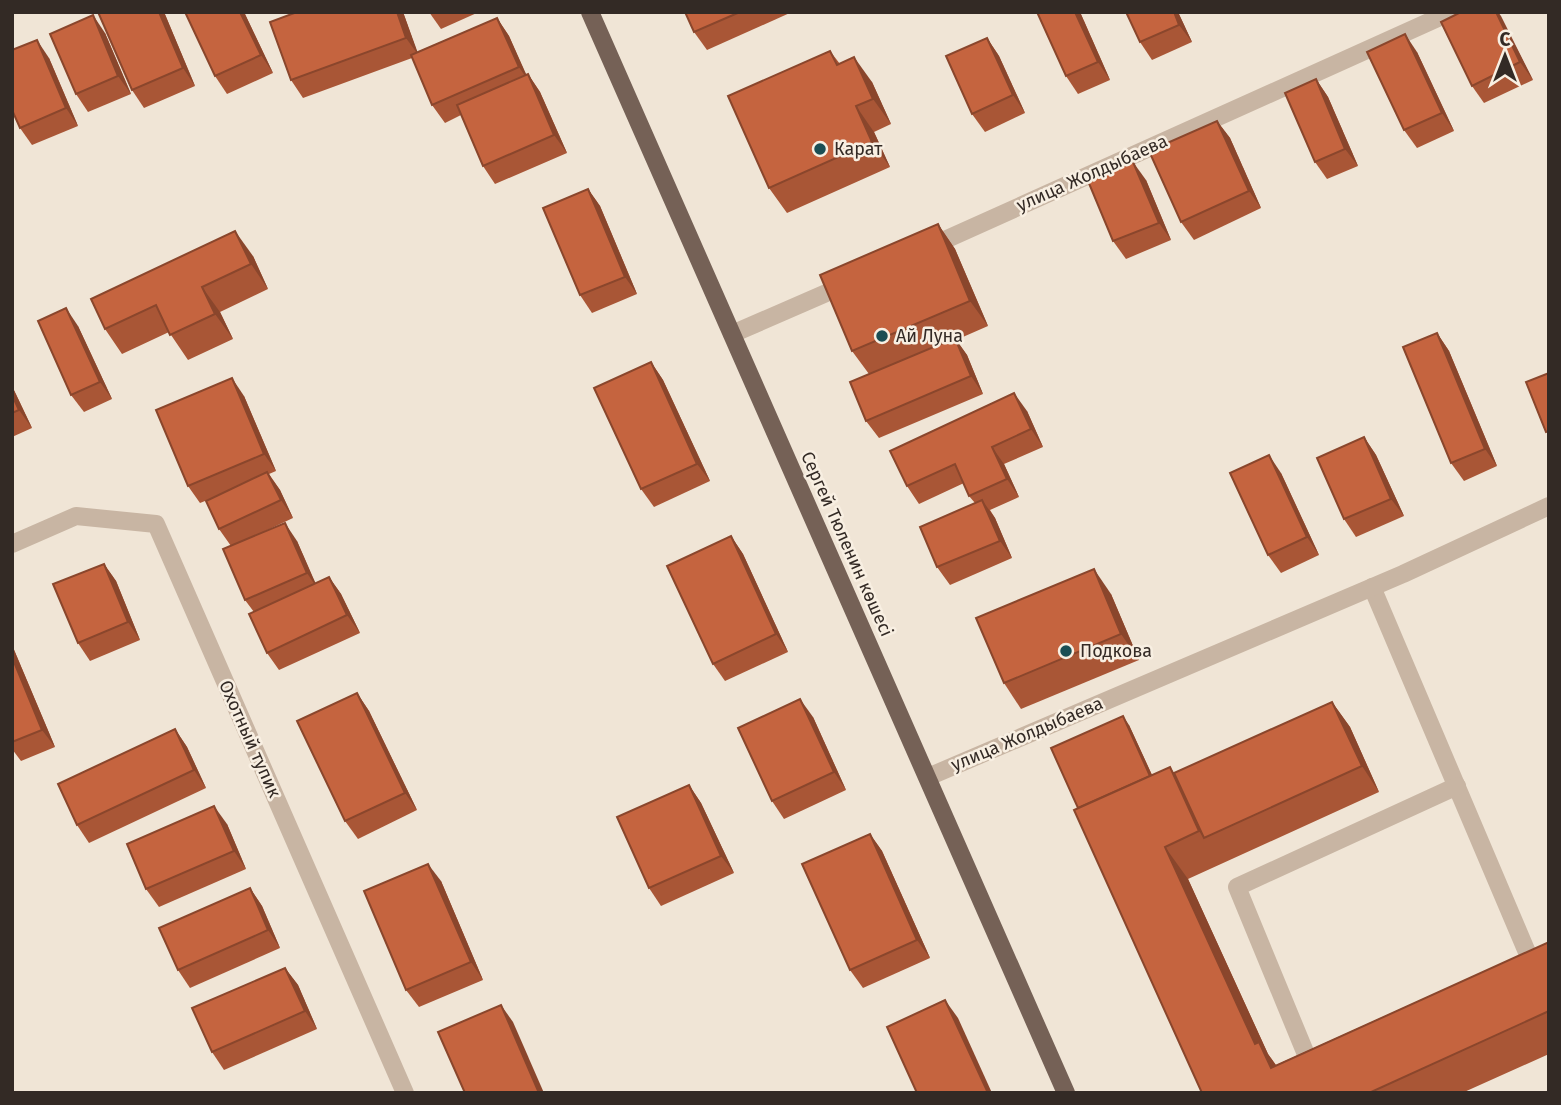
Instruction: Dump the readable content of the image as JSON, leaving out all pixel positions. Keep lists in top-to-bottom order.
{
  "streets": {
    "main road": ["Сергей Тюленин көшесі"],
    "street": ["улица Жолдыбаева", "Охотный тупик"]
  },
  "crossings": [
    ["улица Жолдыбаева", "Сергей Тюленин көшесі"]
  ],
  "places": ["Карат", "Ай Луна", "Подкова"],
  "north": "top"
}
